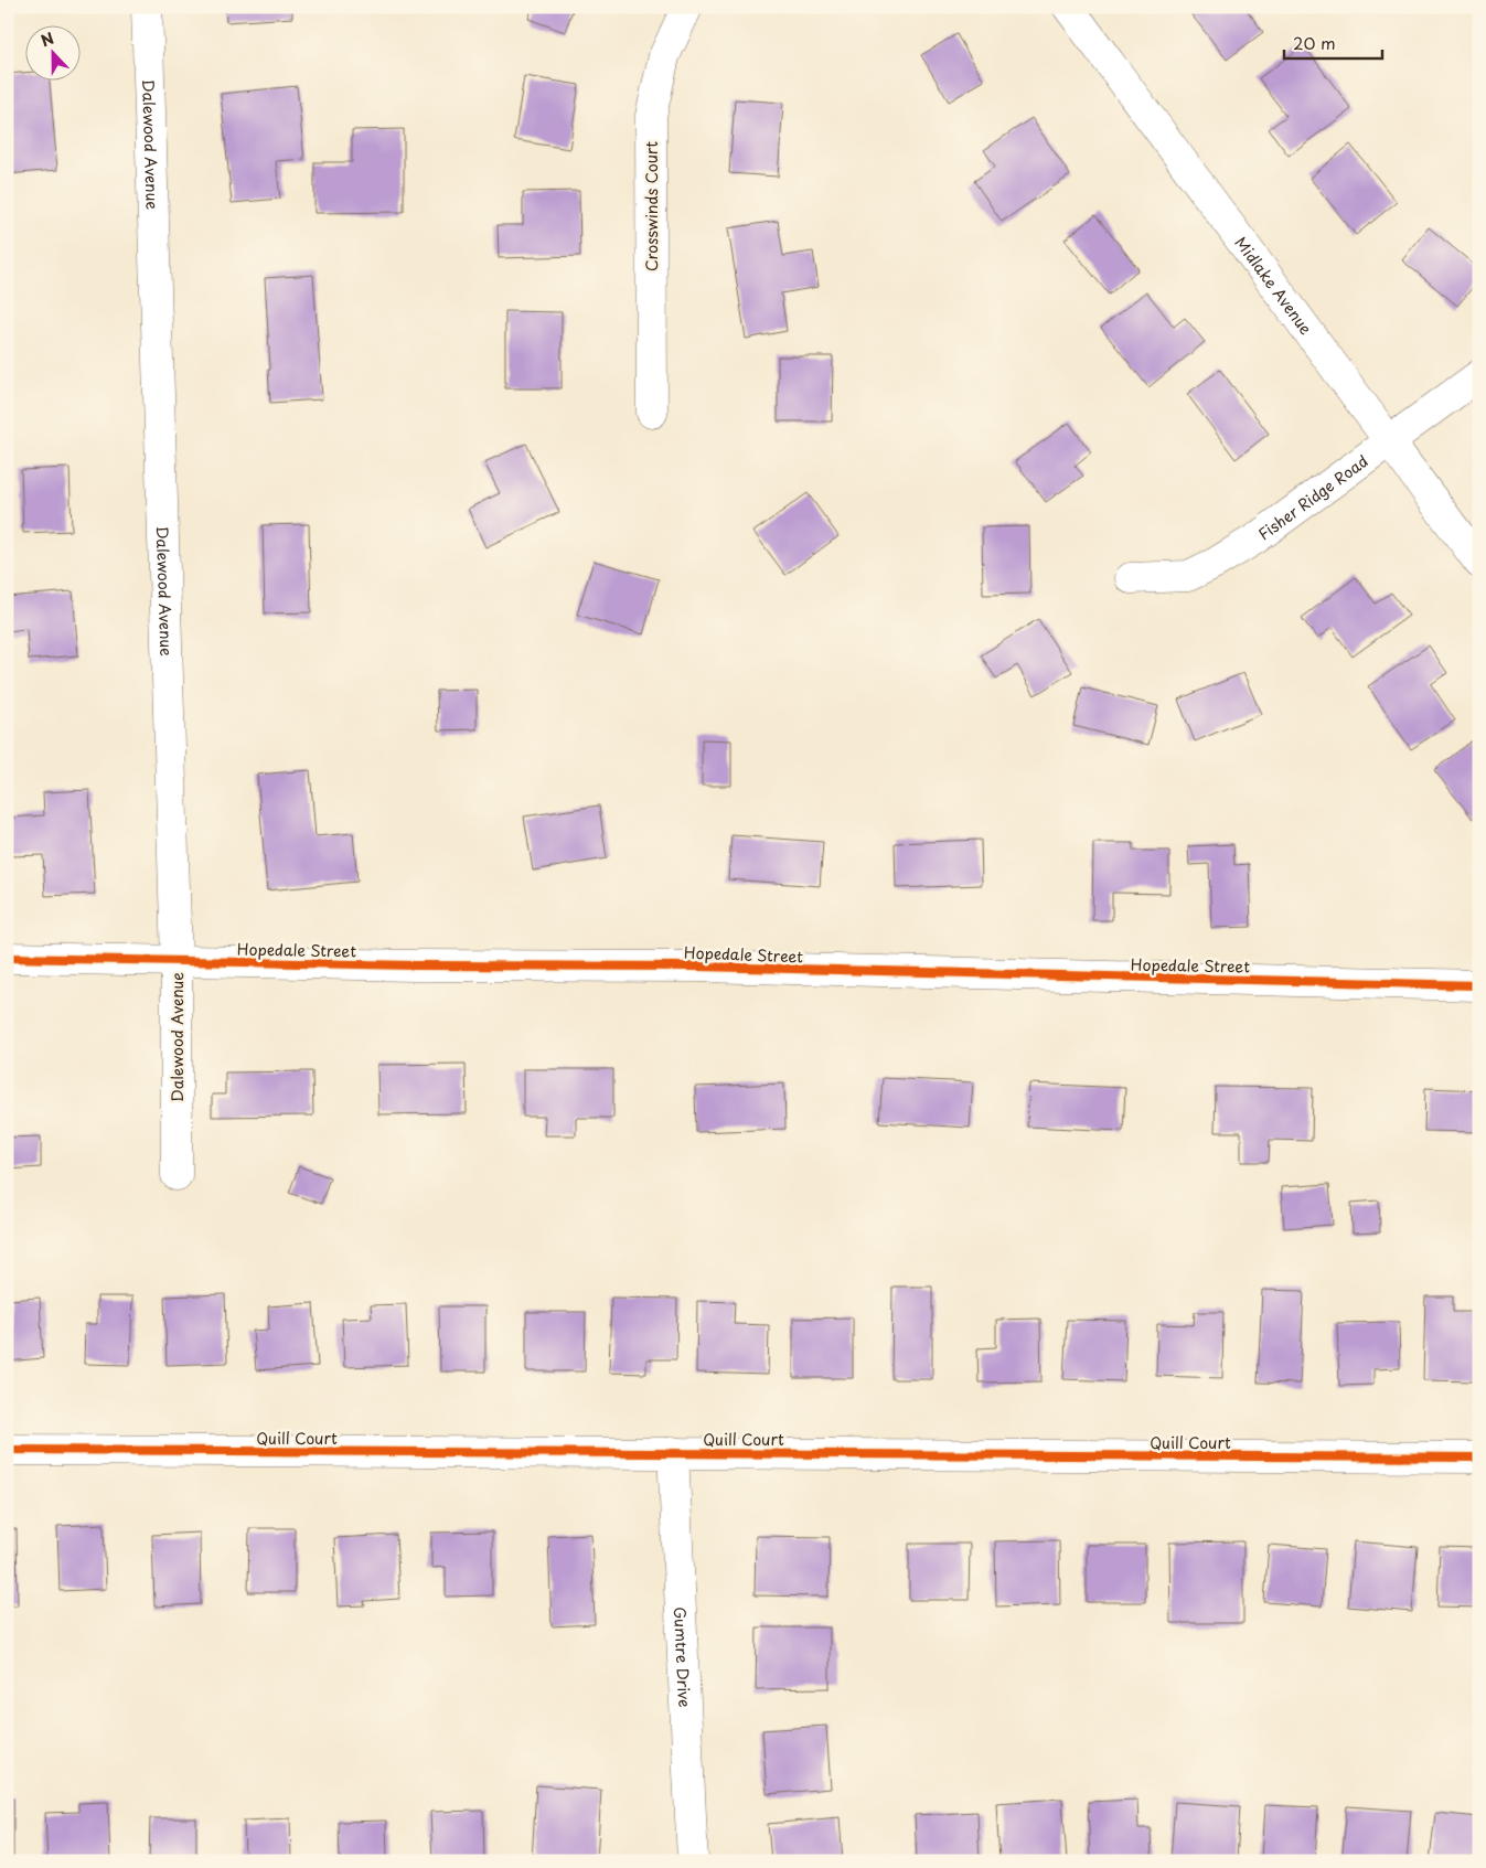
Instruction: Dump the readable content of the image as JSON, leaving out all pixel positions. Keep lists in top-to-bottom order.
{
  "streets": {
    "street": [
      "Dalewood Avenue",
      "Crosswinds Court",
      "Midlake Avenue",
      "Fisher Ridge Road",
      "Hopedale Street",
      "Quill Court",
      "Gumtre Drive"
    ]
  },
  "crossings": [
    ["Dalewood Avenue", "Hopedale Street"],
    ["Midlake Avenue", "Fisher Ridge Road"],
    ["Quill Court", "Gumtre Drive"]
  ],
  "scale_bar": "20 m",
  "north": "top"
}
